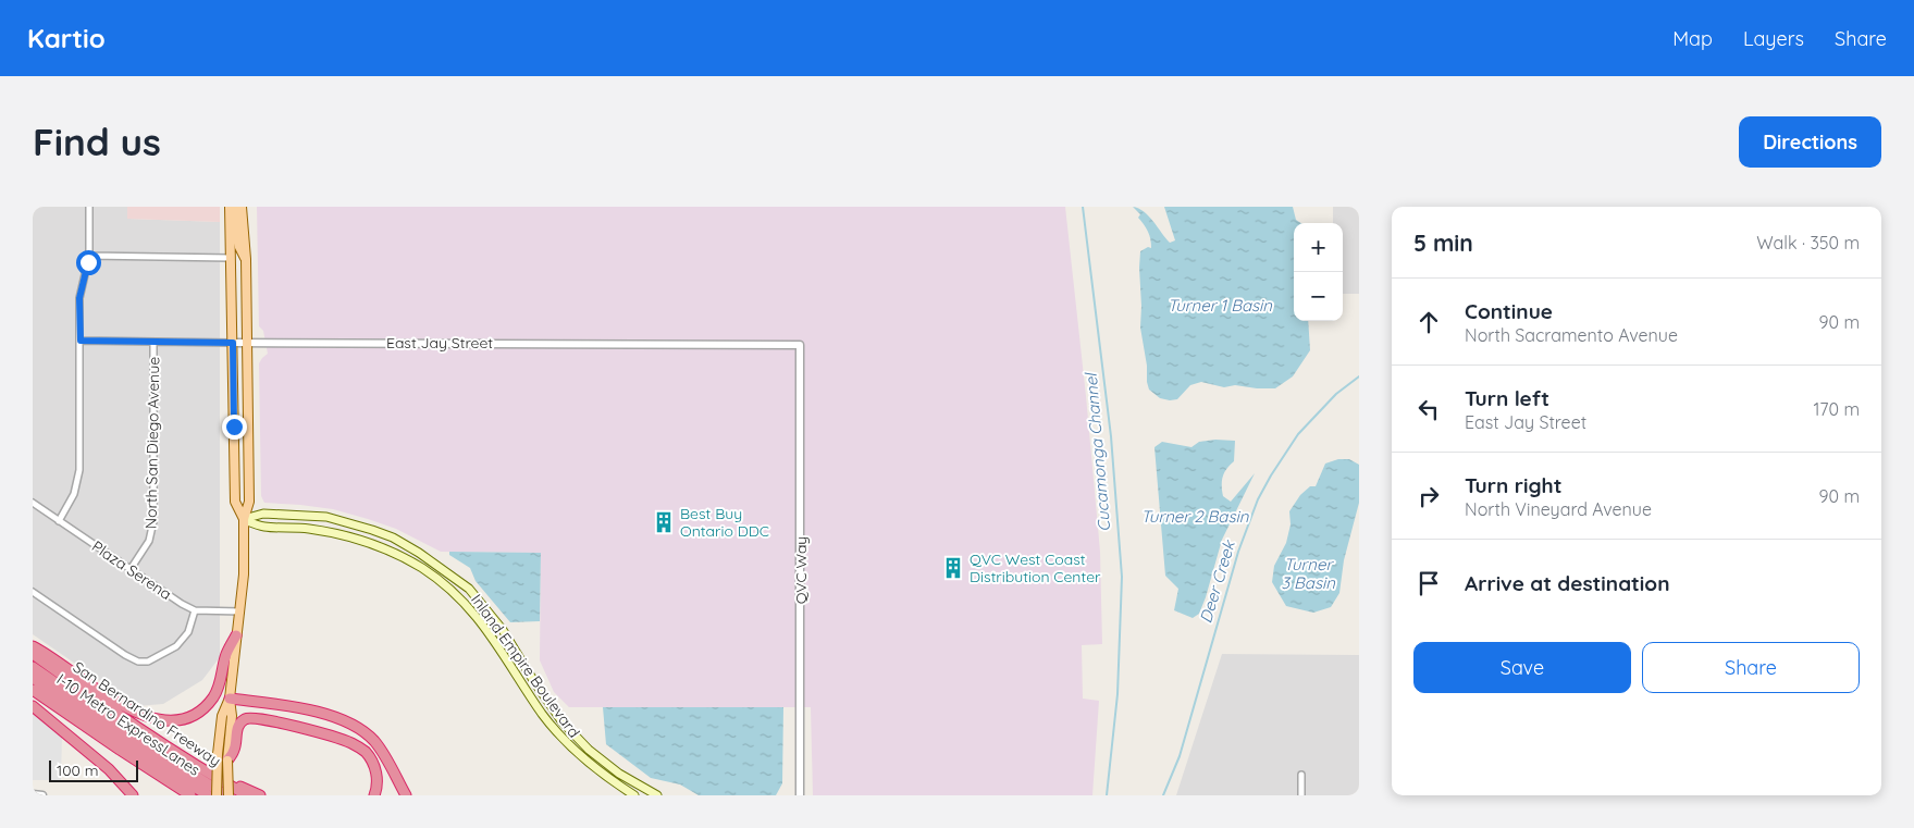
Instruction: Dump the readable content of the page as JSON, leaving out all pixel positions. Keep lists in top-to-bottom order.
{
  "streets": {
    "highway": ["San Bernardino Freeway", "I-10 Metro ExpressLanes"],
    "main road": ["Inland Empire Boulevard"],
    "street": [
      "East Jay Street",
      "North San Diego Avenue",
      "Plaza Serena",
      "QVC Way"
    ]
  },
  "crossings": [
    ["East Jay Street", "North San Diego Avenue"],
    ["East Jay Street", "QVC Way"],
    ["North San Diego Avenue", "Plaza Serena"]
  ],
  "water": [
    "Turner 1 Basin",
    "Cucamonga Channel",
    "Turner 2 Basin",
    "Turner 3 Basin",
    "Deer Creek"
  ],
  "places": {
    "building": ["Best Buy Ontario DDC", "QVC West Coast Distribution Center"]
  },
  "scale_bar": "100 m",
  "page": {
    "header": "Kartio",
    "nav": ["Map", "Layers", "Share"],
    "buttons": [
      "Directions",
      ["Save", "Share"]
    ],
    "title": "Find us",
    "heading": ["5 min", "Walk · 350 m"],
    "map_buttons": ["+", "−"],
    "list": [
      ["Continue", "North Sacramento Avenue", "90 m"],
      ["Turn left", "East Jay Street", "170 m"],
      ["Turn right", "North Vineyard Avenue", "90 m"],
      "Arrive at destination"
    ],
    "scale": "100 m"
  }
}
